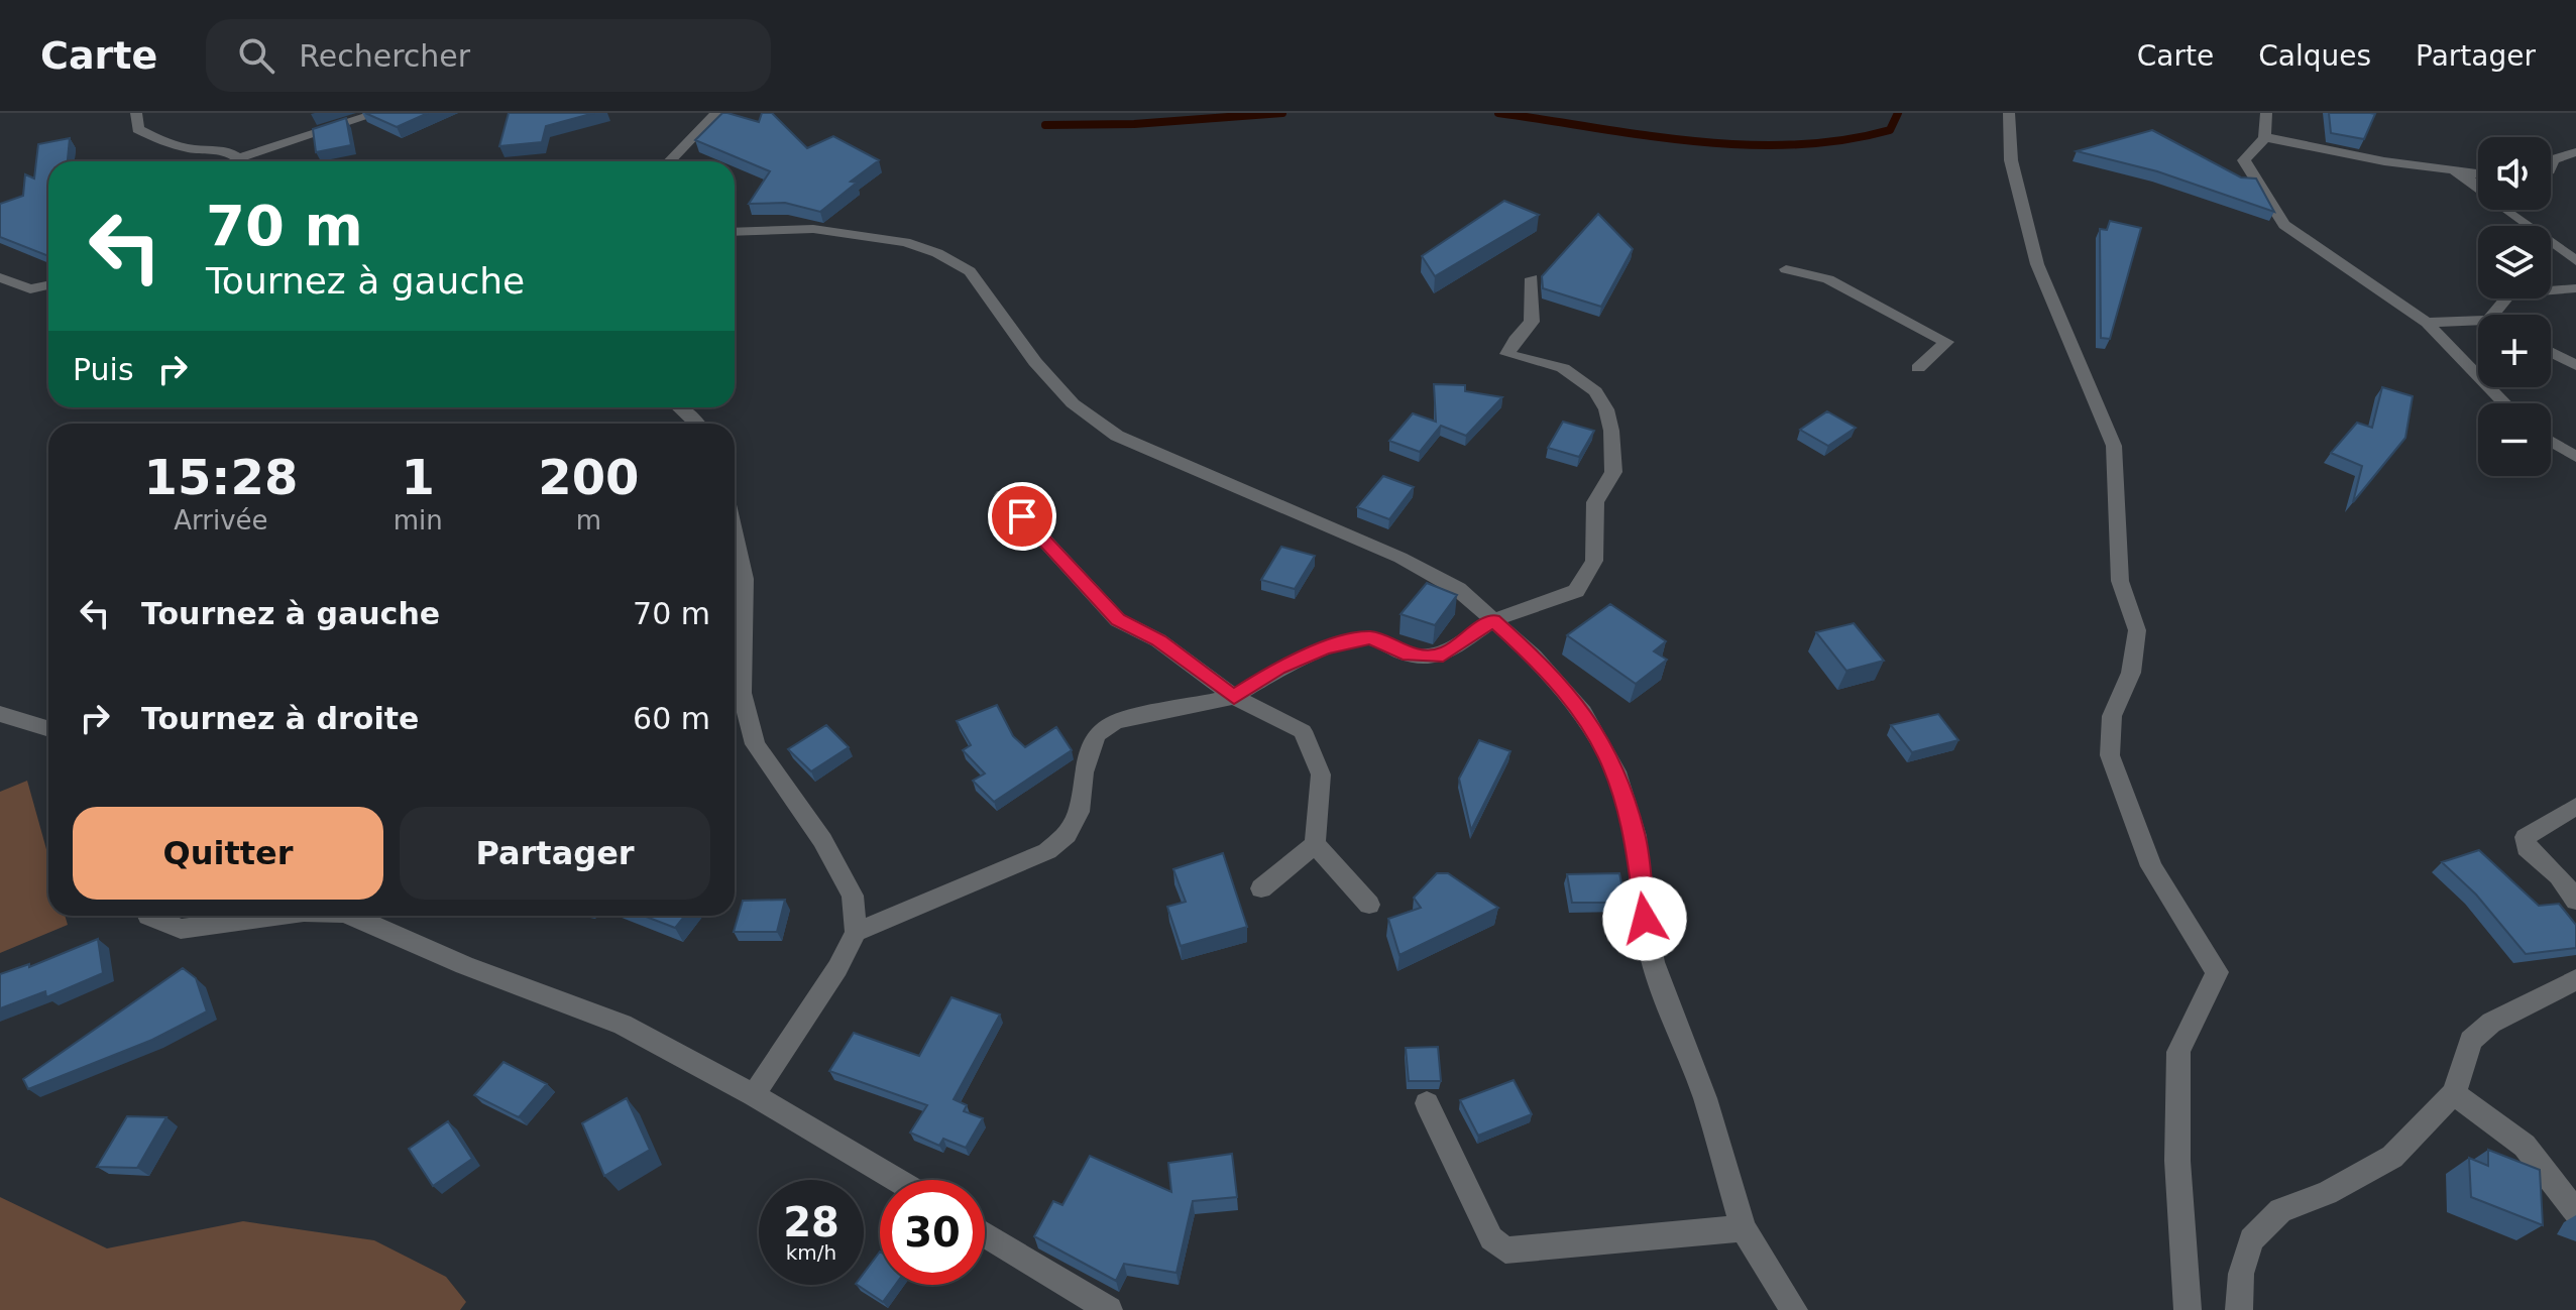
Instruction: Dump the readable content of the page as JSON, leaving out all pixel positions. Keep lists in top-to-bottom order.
{
  "page": {
    "header": "Carte",
    "search": "Rechercher",
    "nav": ["Carte", "Calques", "Partager"],
    "map_buttons": ["+", "−"],
    "turn": ["70 m", "Tournez à gauche"],
    "then": "Puis",
    "eta": [
      "15:28",
      "Arrivée",
      "1",
      "min",
      "200",
      "m"
    ],
    "list": [
      {
        "name": "Tournez à gauche",
        "value": "70 m"
      },
      {
        "name": "Tournez à droite",
        "value": "60 m"
      }
    ],
    "buttons": ["Quitter", "Partager"],
    "speed": "28 km/h",
    "limit": "30"
  }
}
